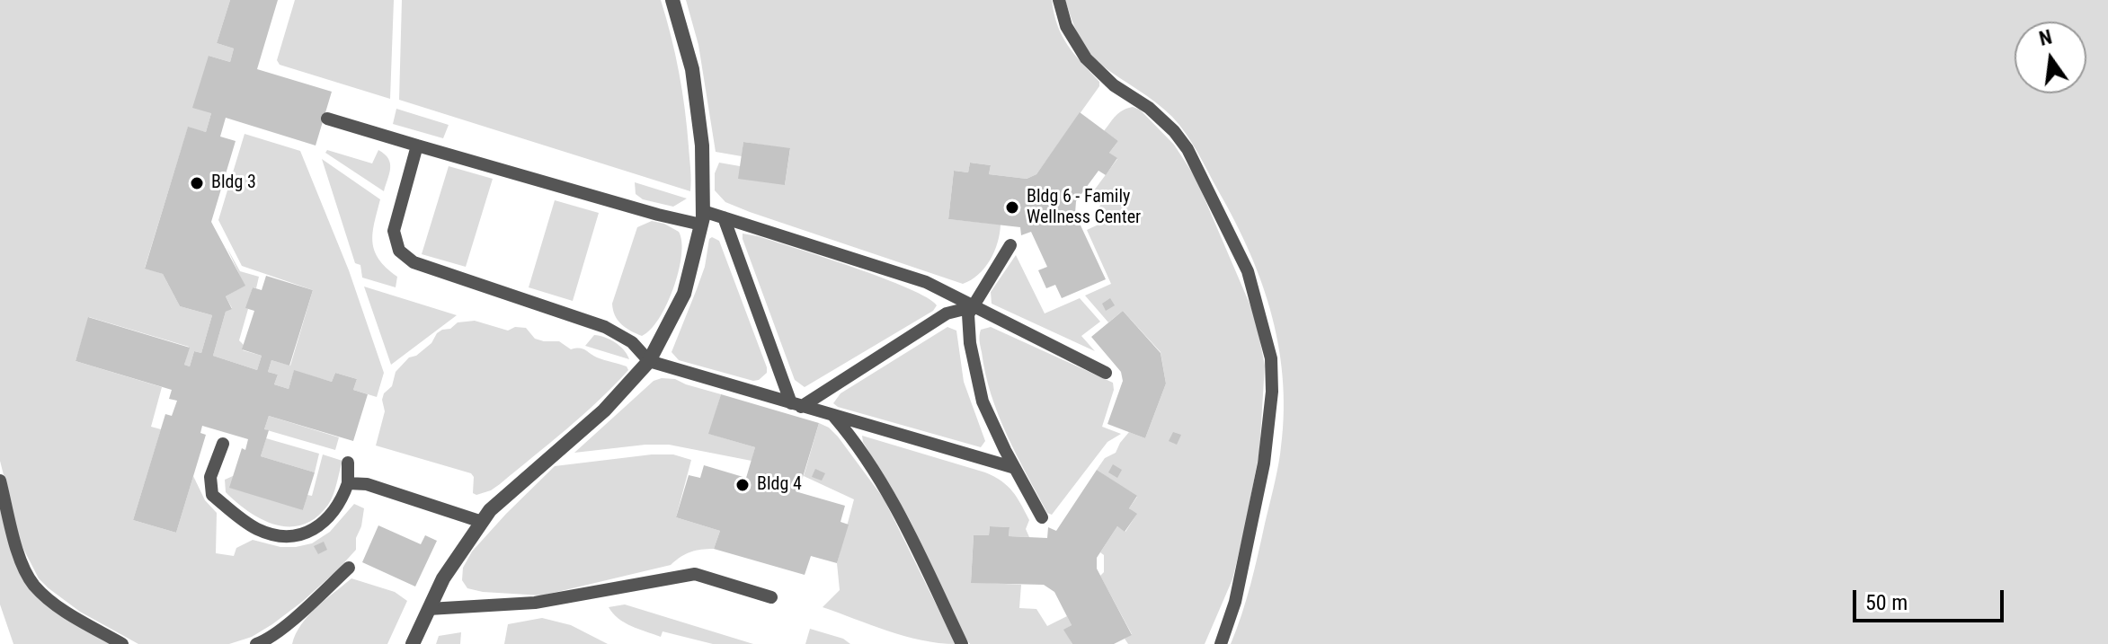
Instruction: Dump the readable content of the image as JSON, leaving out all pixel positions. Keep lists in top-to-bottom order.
{
  "places": ["Bldg 3", "Bldg 6 - Family Wellness Center", "Bldg 4"],
  "scale_bar": "50 m",
  "north": "top"
}
